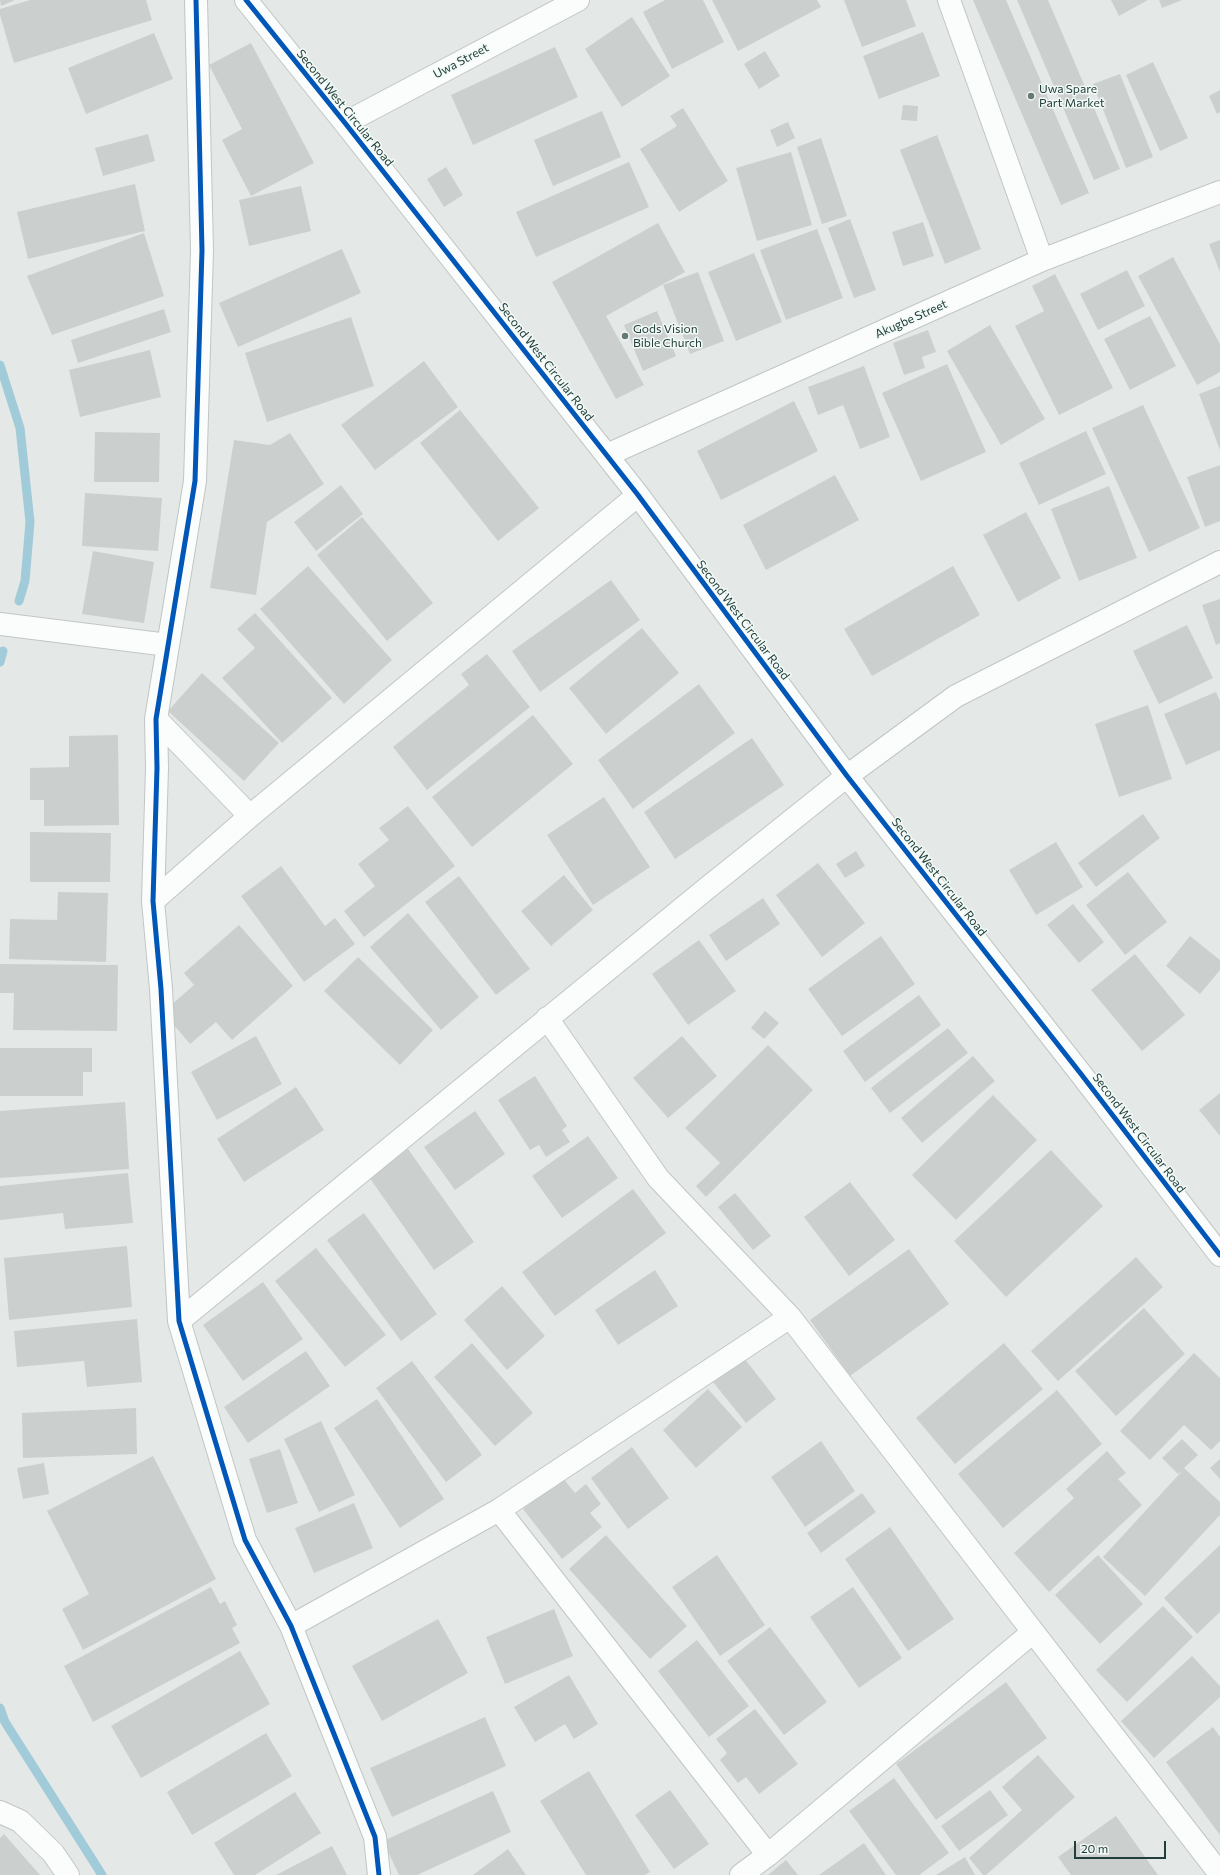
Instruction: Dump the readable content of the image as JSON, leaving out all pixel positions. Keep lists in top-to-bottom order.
{
  "streets": {
    "street": ["Uwa Street", "Second West Circular Road", "Akugbe Street"]
  },
  "crossings": [
    ["Uwa Street", "Second West Circular Road"],
    ["Second West Circular Road", "Akugbe Street"]
  ],
  "places": ["Uwa Spare Part Market", "Gods Vision Bible Church"],
  "scale_bar": "20 m"
}
